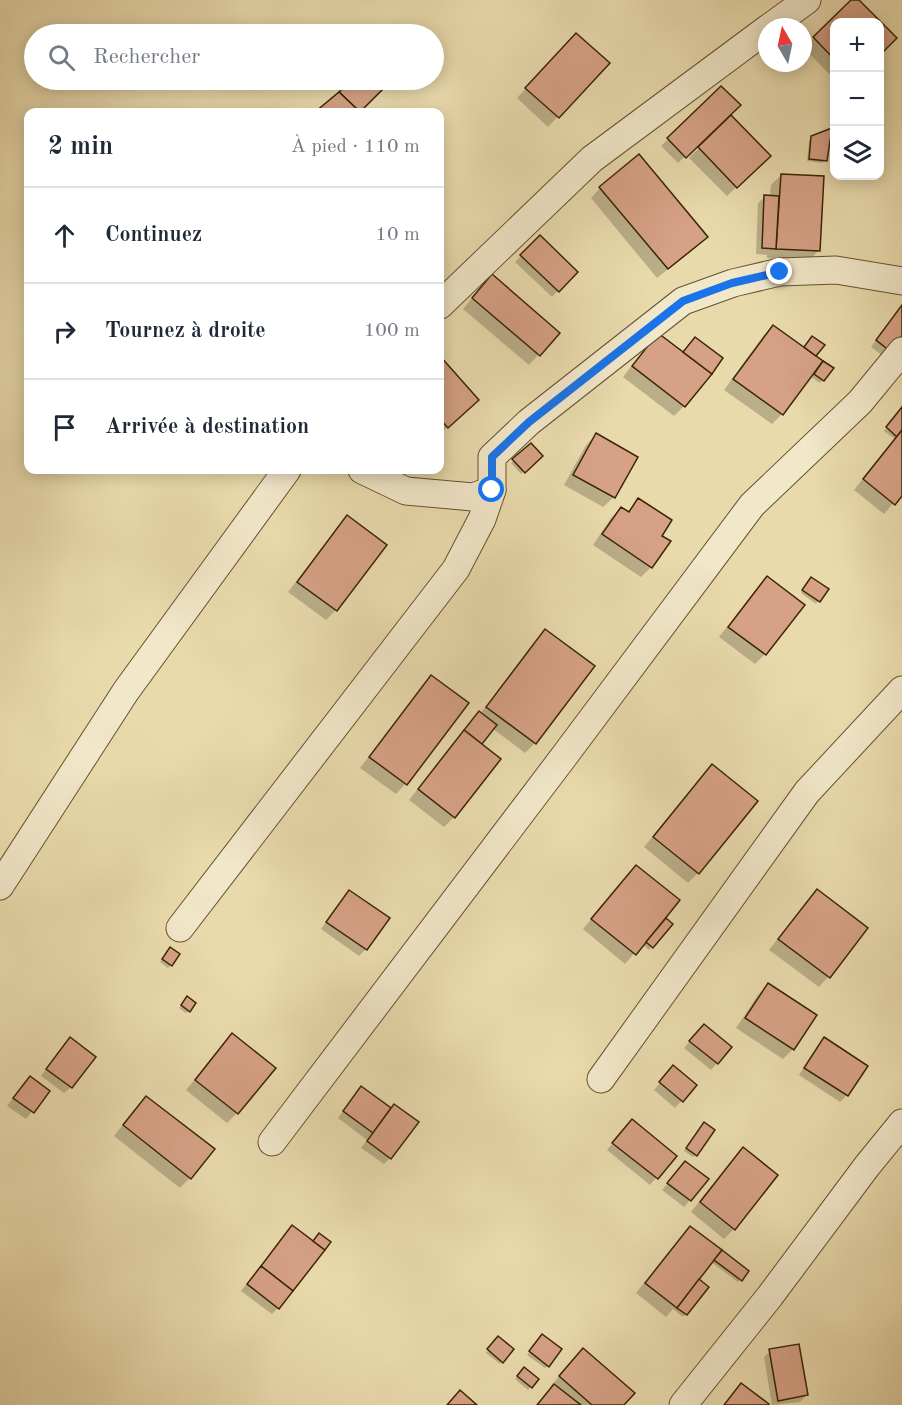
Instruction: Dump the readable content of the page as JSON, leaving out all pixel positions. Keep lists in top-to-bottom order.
{
  "north": "top",
  "page": {
    "map_buttons": ["+", "−"],
    "search": "Rechercher",
    "heading": ["2 min", "À pied · 110 m"],
    "list": [
      ["Continuez", "10 m"],
      ["Tournez à droite", "100 m"],
      "Arrivée à destination"
    ]
  }
}
